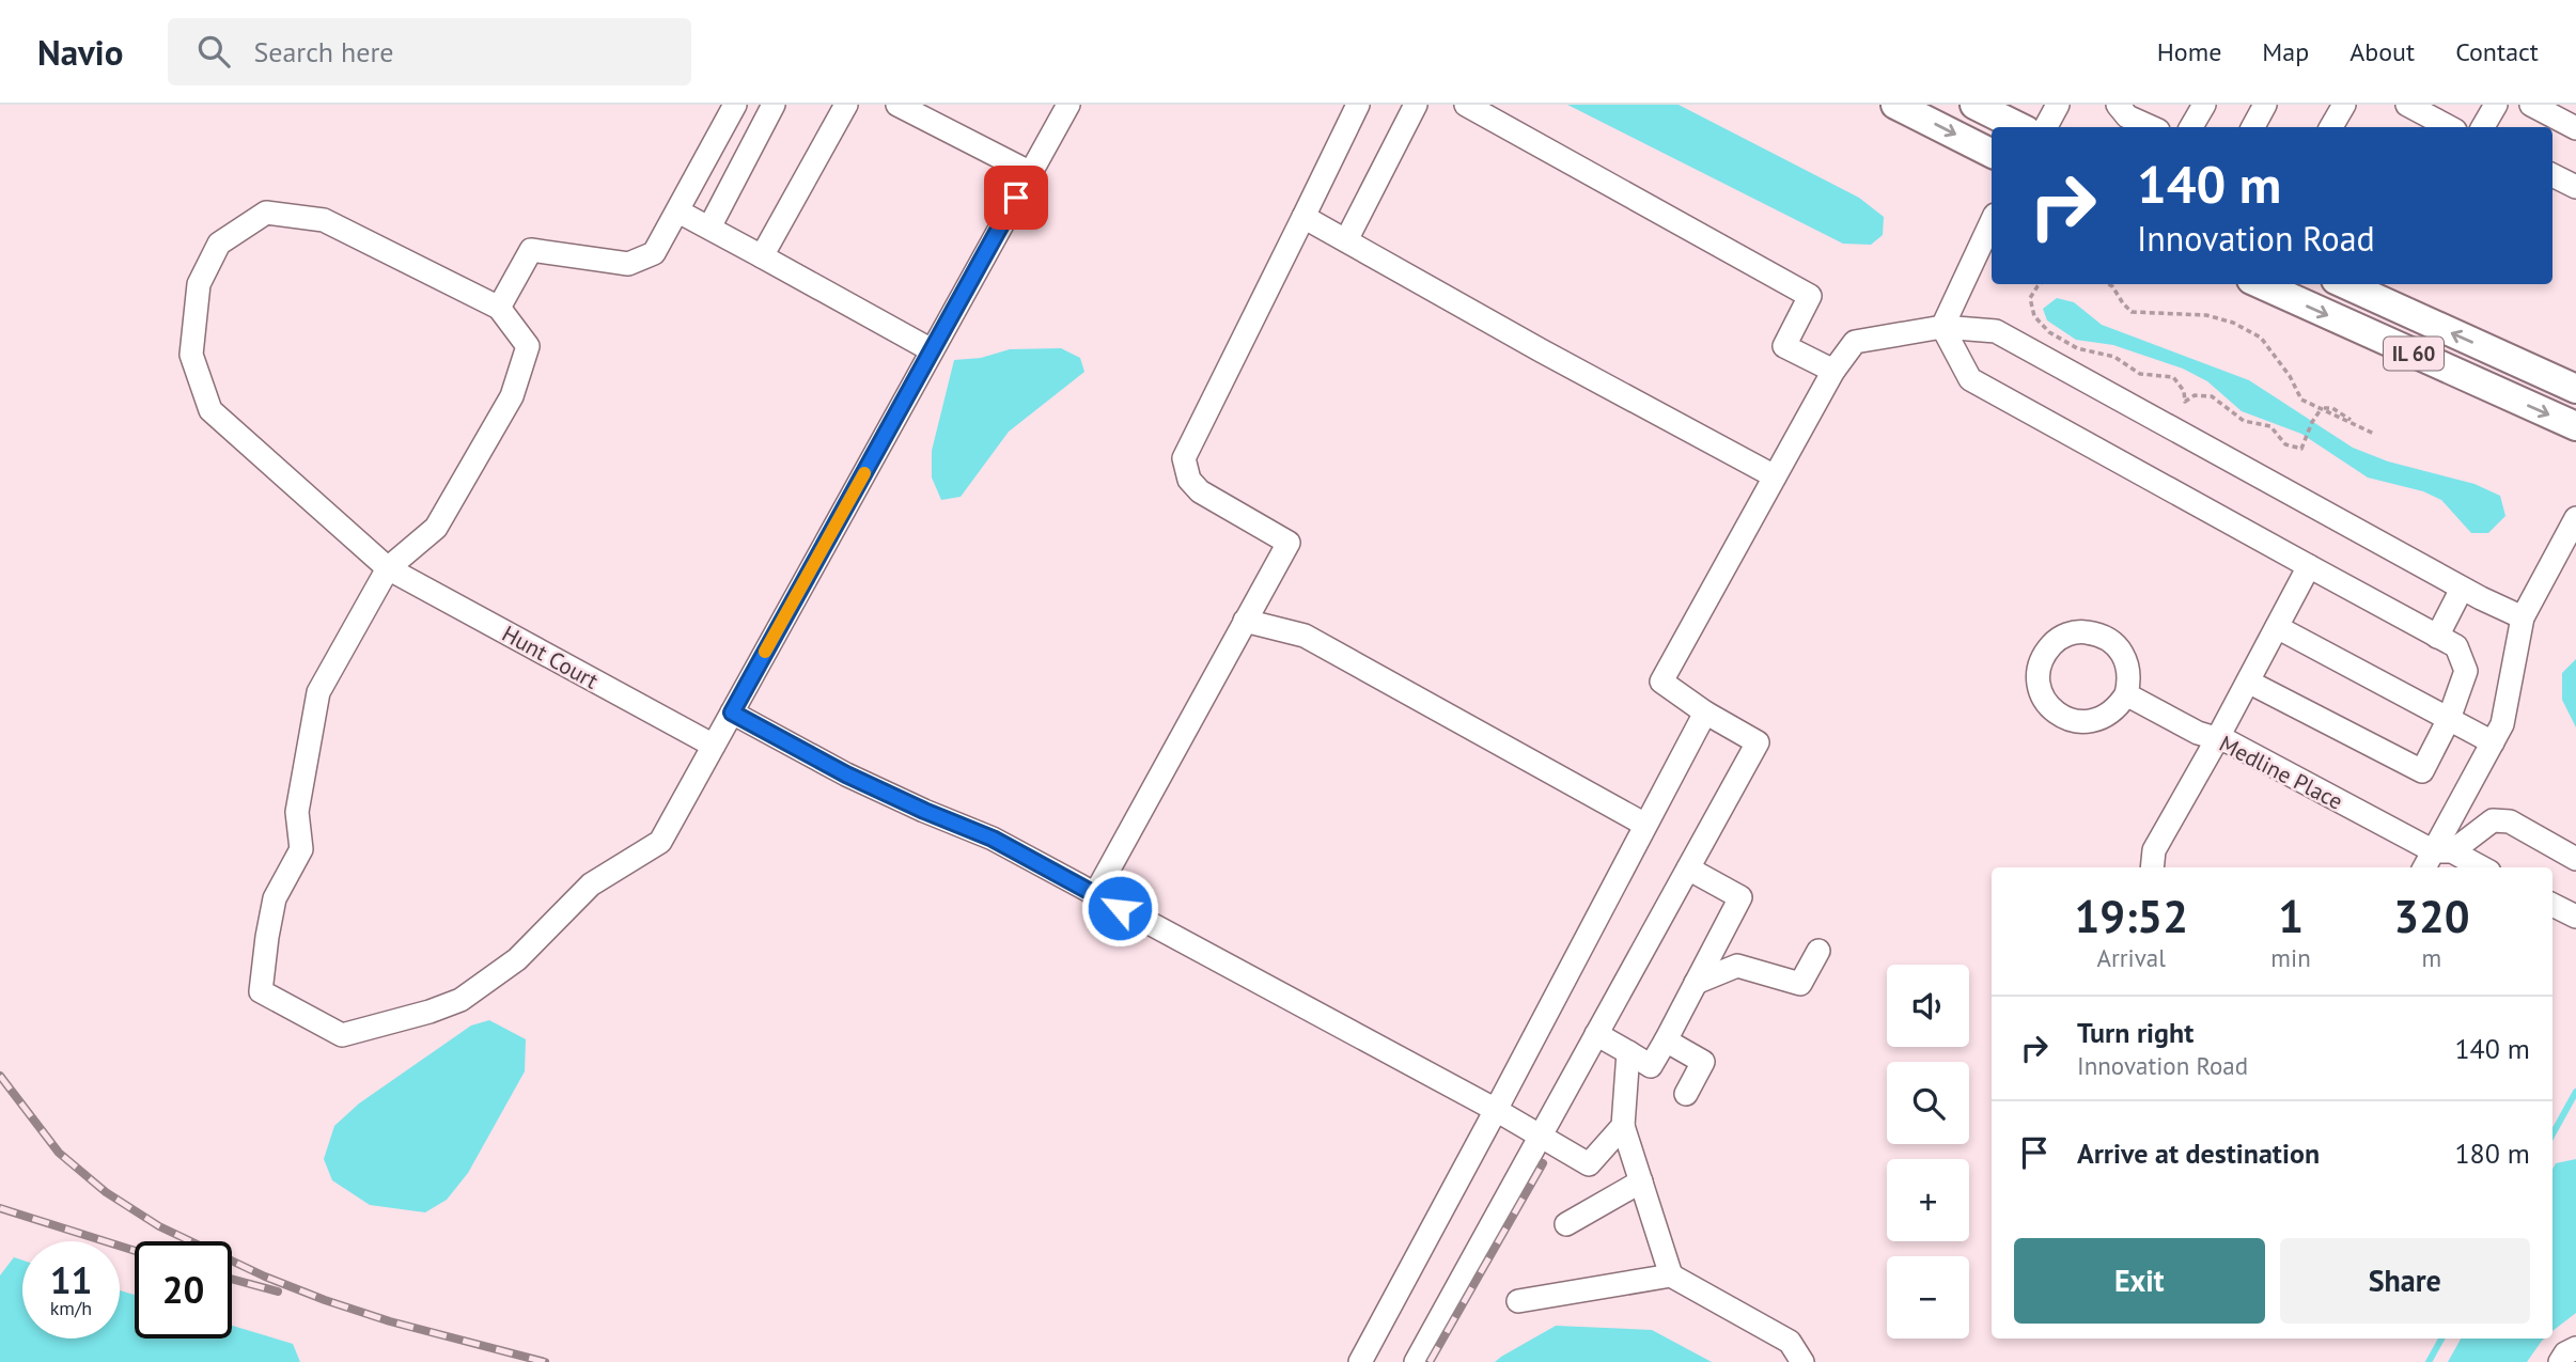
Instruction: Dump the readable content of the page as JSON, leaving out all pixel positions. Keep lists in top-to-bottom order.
{
  "streets": {
    "main road": ["IL 60"],
    "lane": ["Hunt Court", "Medline Place"]
  },
  "page": {
    "header": "Navio",
    "search": "Search here",
    "nav": [
      "Home",
      "Map",
      "About",
      "Contact"
    ],
    "turn": ["140 m", "Innovation Road"],
    "eta": [
      "19:52",
      "Arrival",
      "1",
      "min",
      "320",
      "m"
    ],
    "map_buttons": ["+", "−"],
    "list": [
      {
        "name": "Turn right",
        "note": "Innovation Road",
        "value": "140 m"
      },
      {
        "name": "Arrive at destination",
        "value": "180 m"
      }
    ],
    "buttons": ["Exit", "Share"],
    "speed": "11 km/h",
    "limit": "20"
  }
}
